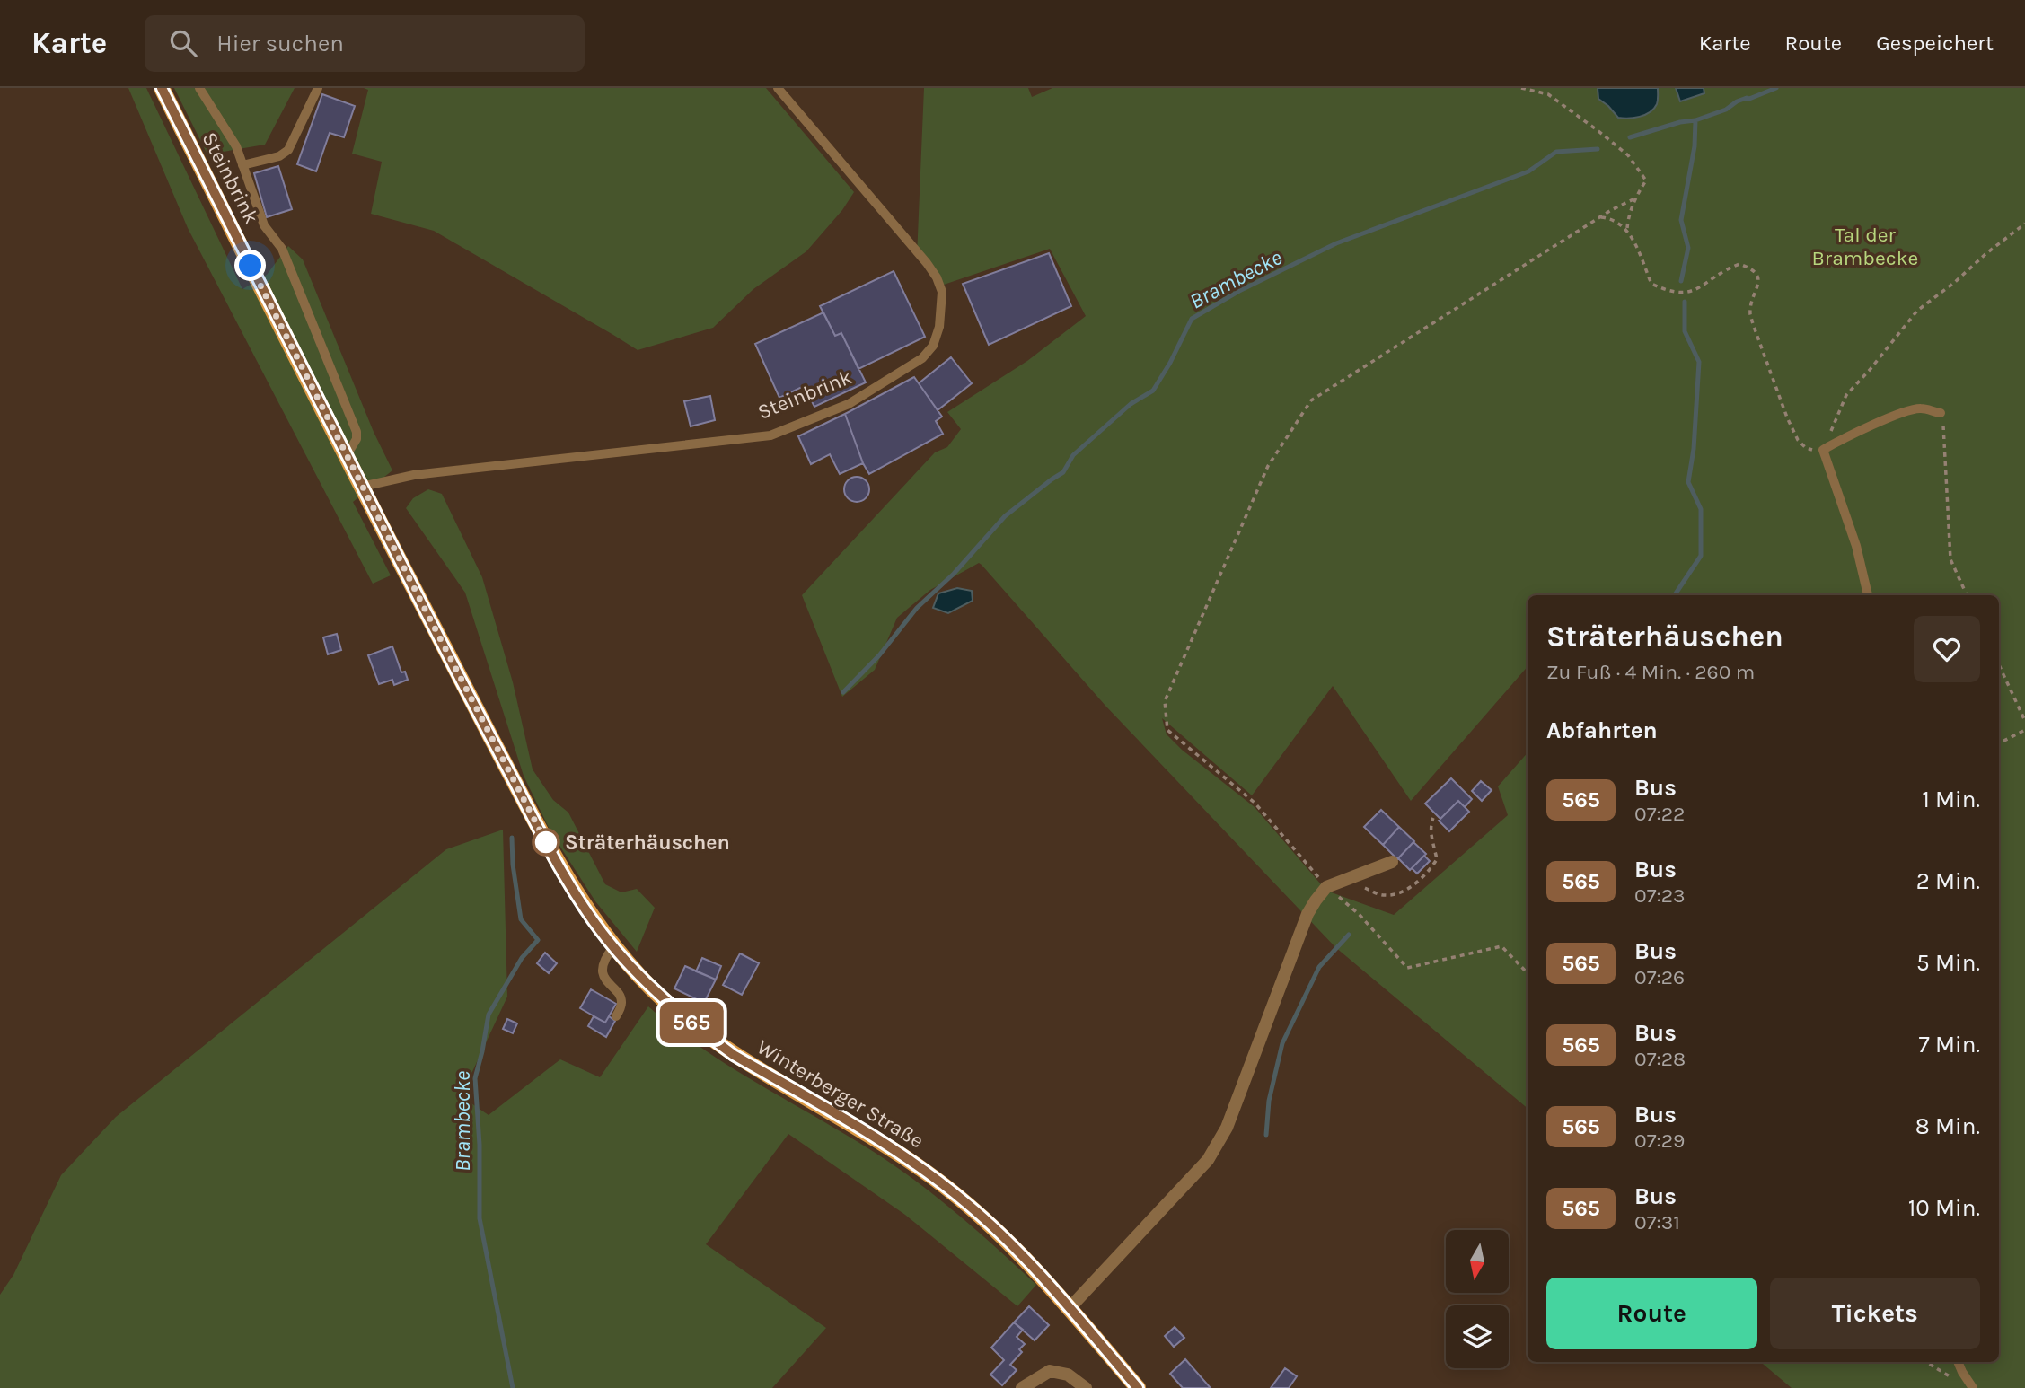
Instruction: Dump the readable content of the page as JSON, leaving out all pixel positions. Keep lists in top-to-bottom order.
{
  "streets": {
    "main road": ["Steinbrink", "Winterberger Straße"]
  },
  "crossings": [
    ["Steinbrink", "Winterberger Straße"]
  ],
  "water": ["Brambecke"],
  "parks": ["Tal der Brambecke"],
  "places": ["Sträterhäuschen"],
  "lines": ["bus line 565"],
  "north": "bottom",
  "page": {
    "header": "Karte",
    "search": "Hier suchen",
    "nav": ["Karte", "Route", "Gespeichert"],
    "on_map": "565",
    "heading": [
      ["Sträterhäuschen", "Zu Fuß · 4 Min. · 260 m"],
      "Abfahrten"
    ],
    "list": [
      {
        "mark": "565",
        "name": "Bus",
        "note": "07:22",
        "value": "1 Min."
      },
      {
        "mark": "565",
        "name": "Bus",
        "note": "07:23",
        "value": "2 Min."
      },
      {
        "mark": "565",
        "name": "Bus",
        "note": "07:26",
        "value": "5 Min."
      },
      {
        "mark": "565",
        "name": "Bus",
        "note": "07:28",
        "value": "7 Min."
      },
      {
        "mark": "565",
        "name": "Bus",
        "note": "07:29",
        "value": "8 Min."
      },
      {
        "mark": "565",
        "name": "Bus",
        "note": "07:31",
        "value": "10 Min."
      }
    ],
    "buttons": ["Route", "Tickets"]
  }
}
